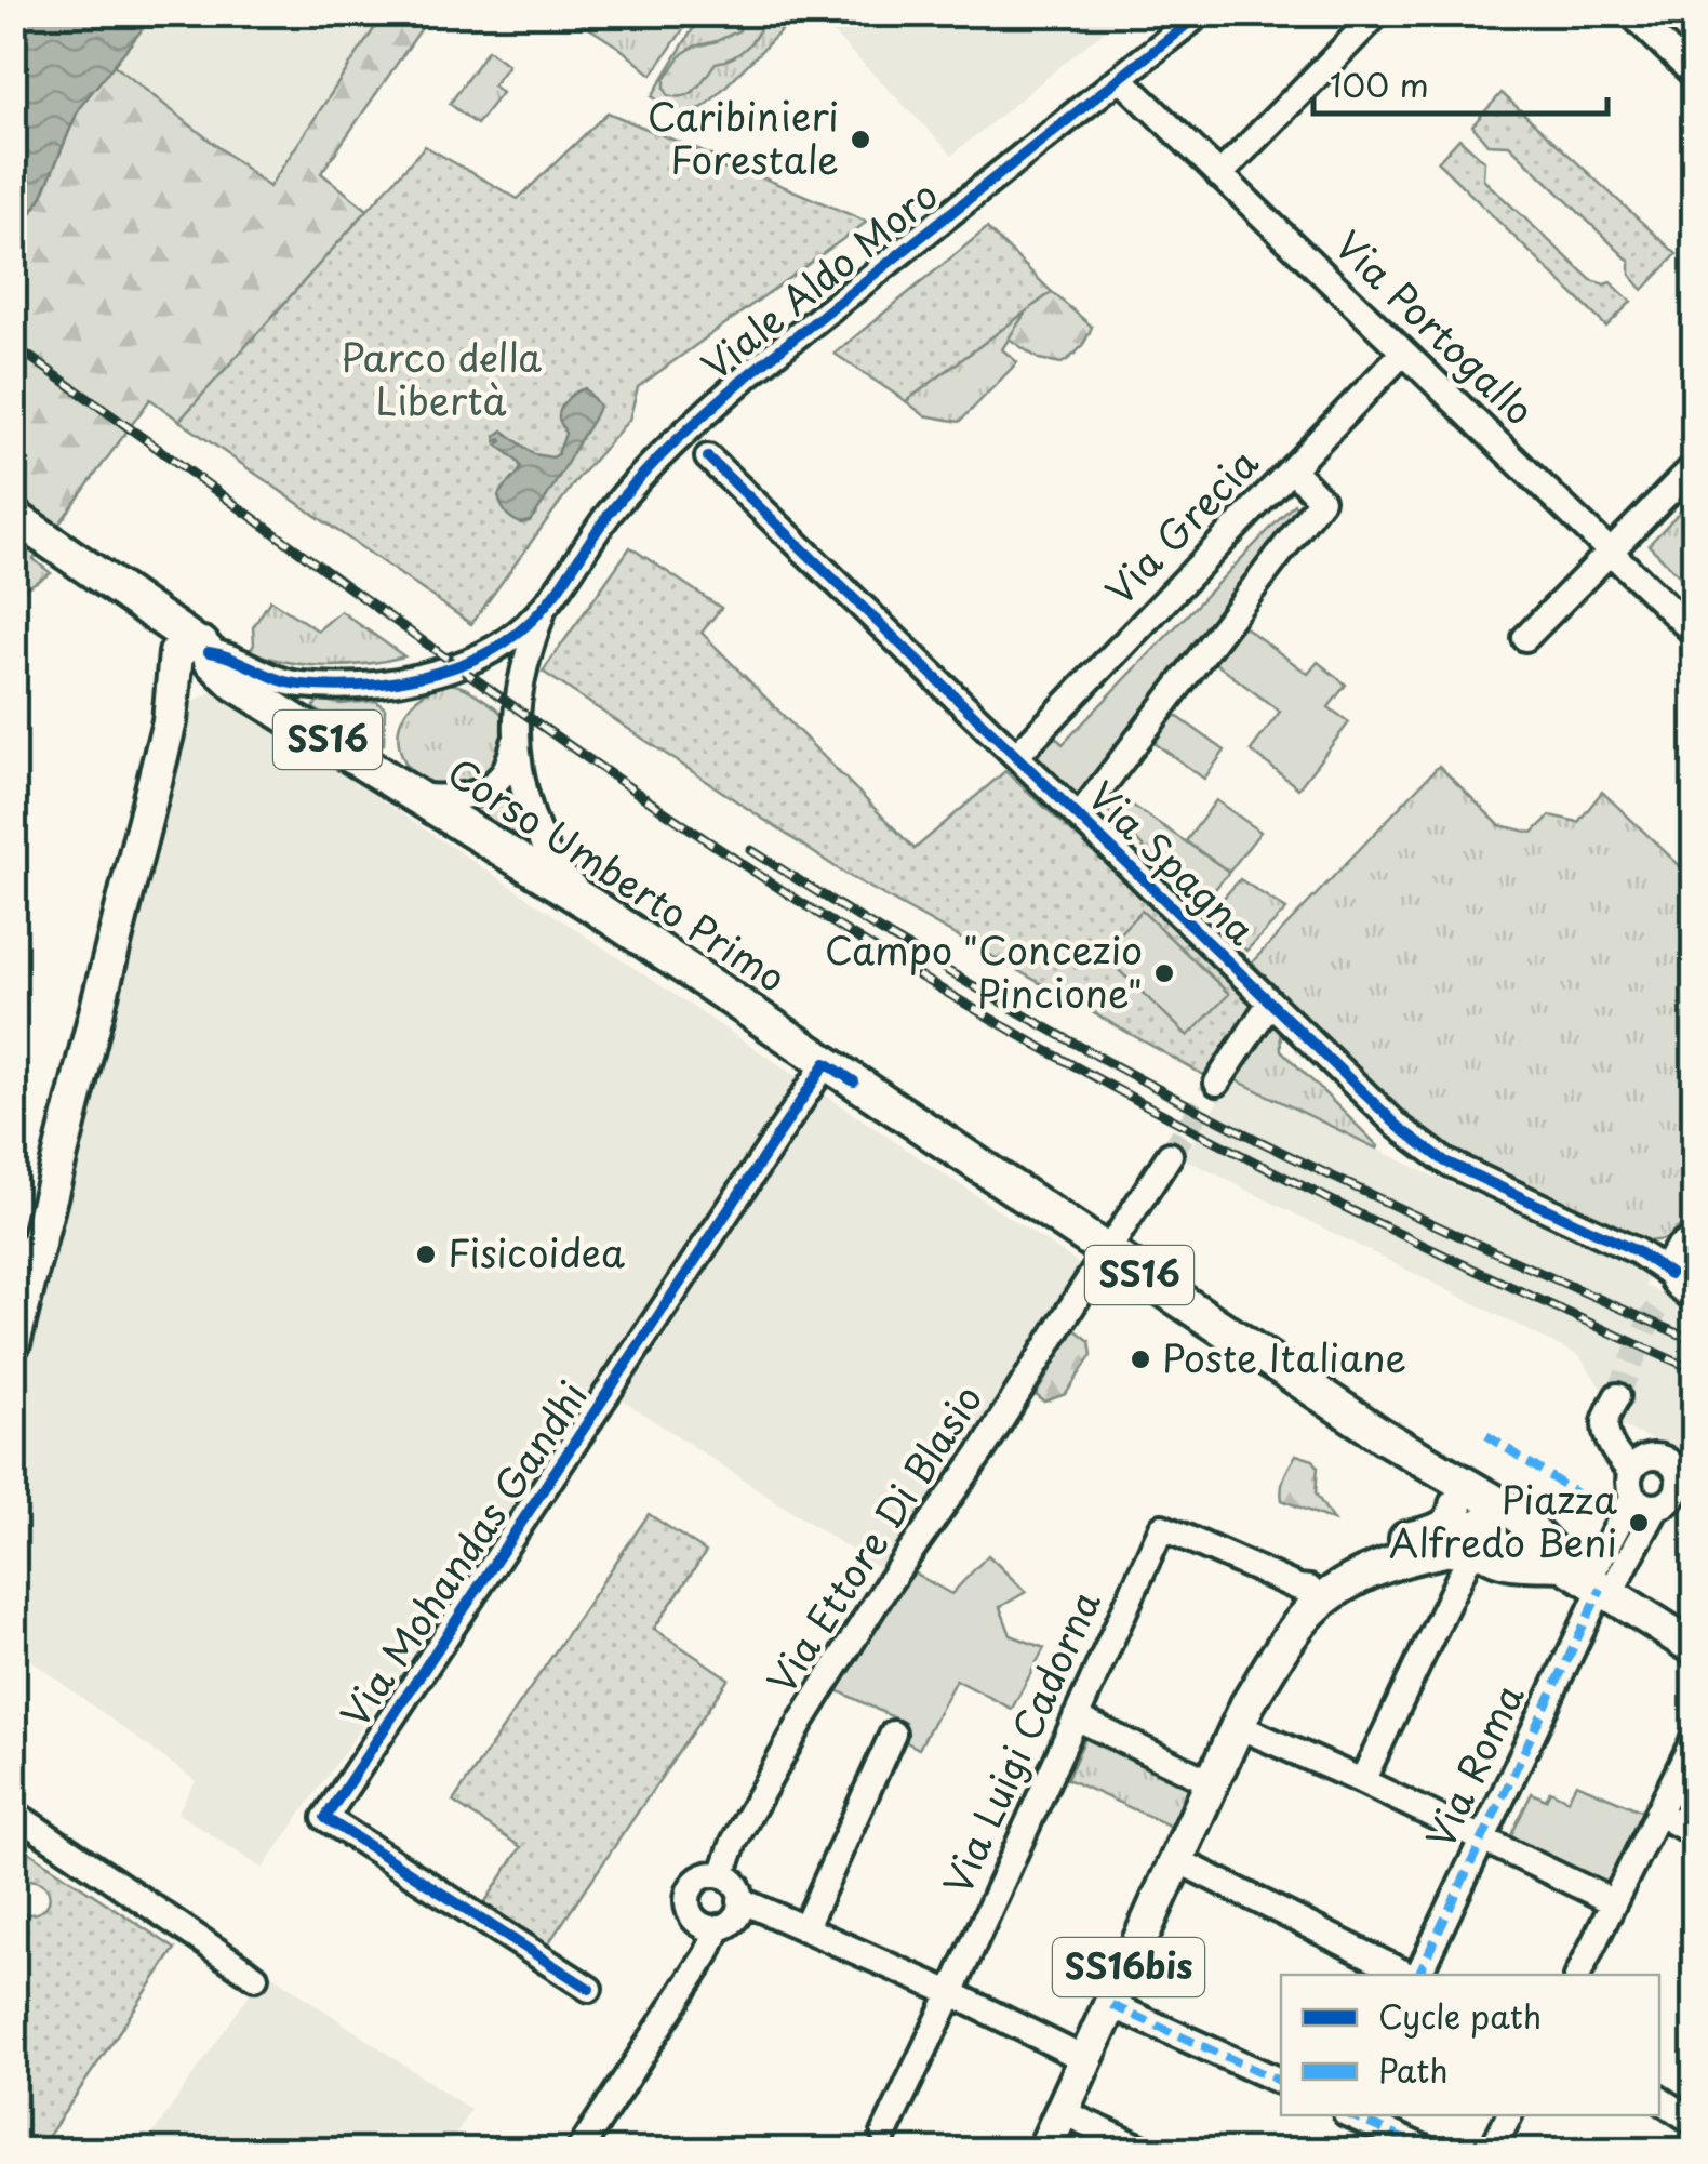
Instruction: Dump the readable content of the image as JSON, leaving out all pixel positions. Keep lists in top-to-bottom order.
{
  "streets": {
    "main road": ["SS16", "Corso Umberto Primo", "SS16bis"],
    "street": [
      "Viale Aldo Moro",
      "Via Portogallo",
      "Via Grecia",
      "Via Spagna",
      "Via Ettore Di Blasio",
      "Via Mohandas Gandhi",
      "Via Luigi Cadorna",
      "Via Roma"
    ]
  },
  "crossings": [
    ["Viale Aldo Moro", "Via Portogallo"],
    ["Viale Aldo Moro", "Corso Umberto Primo"],
    ["Via Portogallo", "Via Grecia"],
    ["Via Grecia", "Via Spagna"],
    ["Corso Umberto Primo", "Via Ettore Di Blasio"],
    ["Corso Umberto Primo", "Via Mohandas Gandhi"],
    ["Corso Umberto Primo", "Via Roma"],
    ["Corso Umberto Primo", "SS16bis"],
    ["Via Luigi Cadorna", "SS16bis"]
  ],
  "parks": ["Parco della Libertà"],
  "places": [
    "Caribinieri Forestale",
    "Campo \"Concezio Pincione\"",
    "Fisicoidea",
    "Poste Italiane",
    "Piazza Alfredo Beni"
  ],
  "legend": ["Cycle path", "Path"],
  "scale_bar": "100 m"
}
